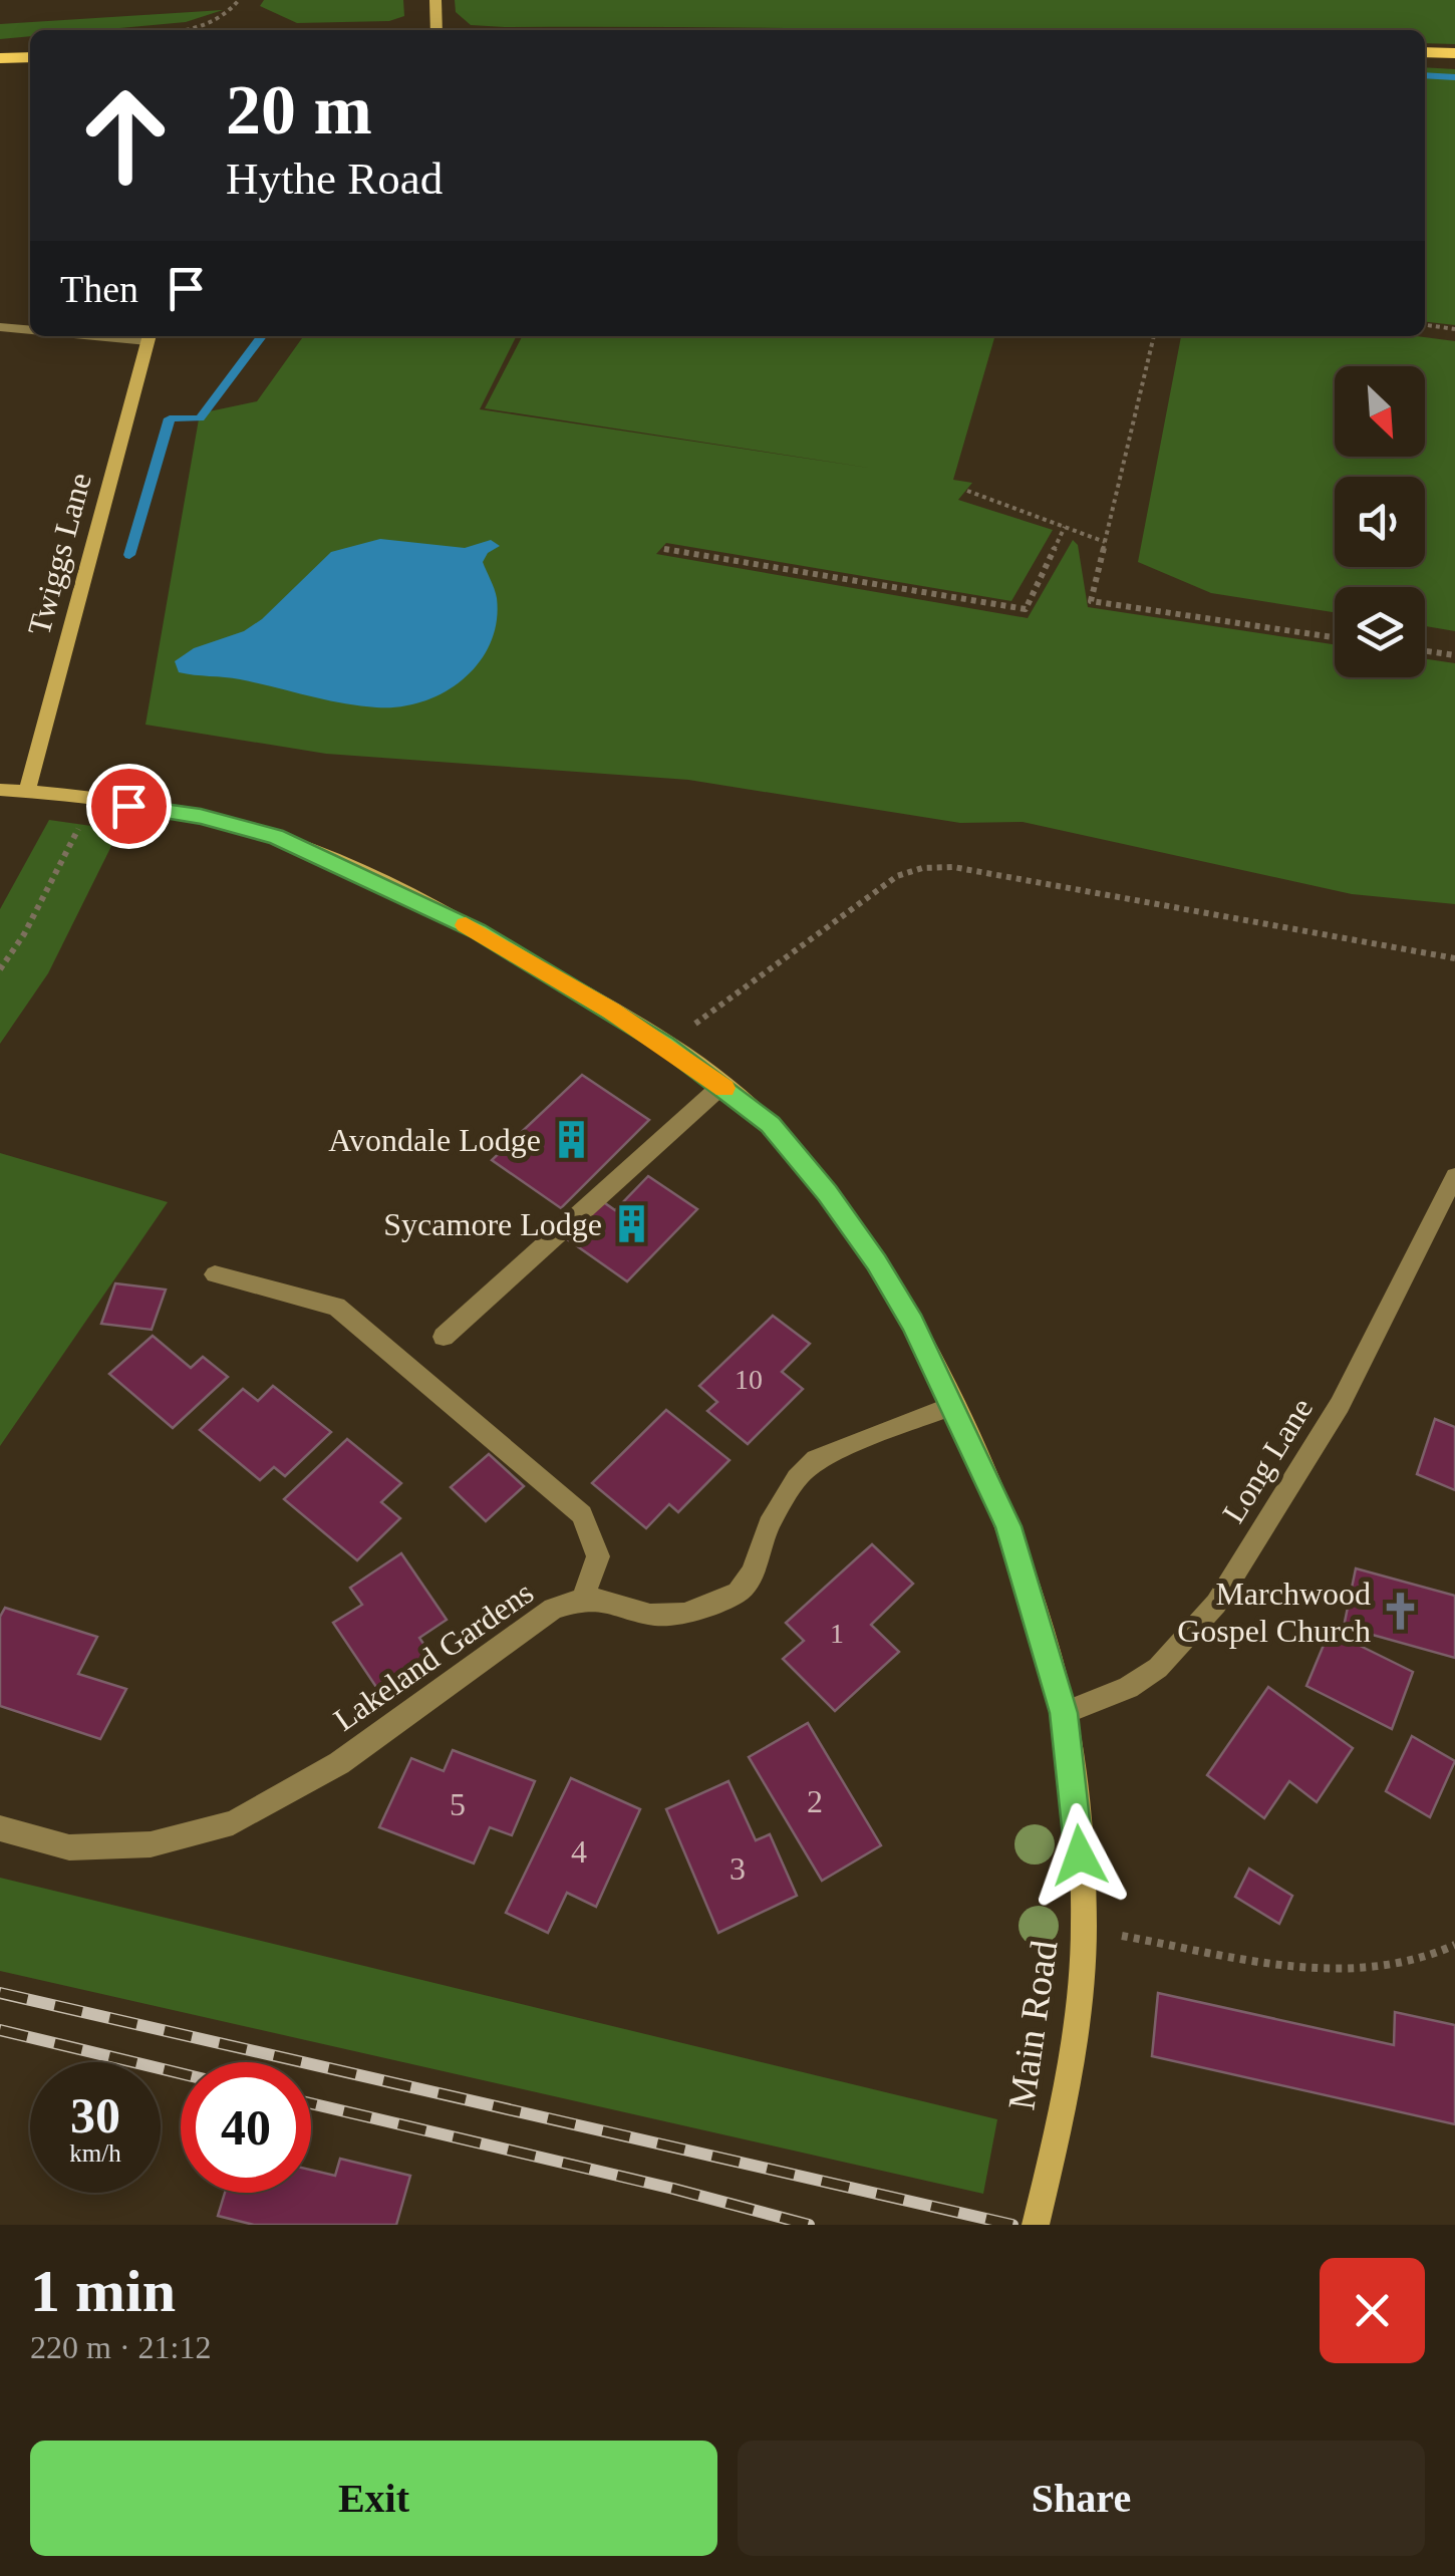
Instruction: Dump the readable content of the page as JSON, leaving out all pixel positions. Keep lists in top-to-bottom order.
{
  "streets": {
    "street": [
      "Twiggs Lane",
      "Long Lane",
      "Lakeland Gardens",
      "Main Road"
    ]
  },
  "crossings": [
    ["Twiggs Lane", "Main Road"],
    ["Long Lane", "Main Road"],
    ["Lakeland Gardens", "Main Road"]
  ],
  "places": {
    "building": ["Avondale Lodge", "Sycamore Lodge"],
    "church": ["Marchwood Gospel Church"]
  },
  "house_numbers": [
    "10",
    "1",
    "2",
    "5",
    "4",
    "3"
  ],
  "north": "bottom right",
  "page": {
    "turn": ["20 m", "Hythe Road"],
    "then": "Then",
    "speed": "30 km/h",
    "limit": "40",
    "heading": ["1 min", "220 m · 21:12"],
    "buttons": ["Exit", "Share"]
  }
}
